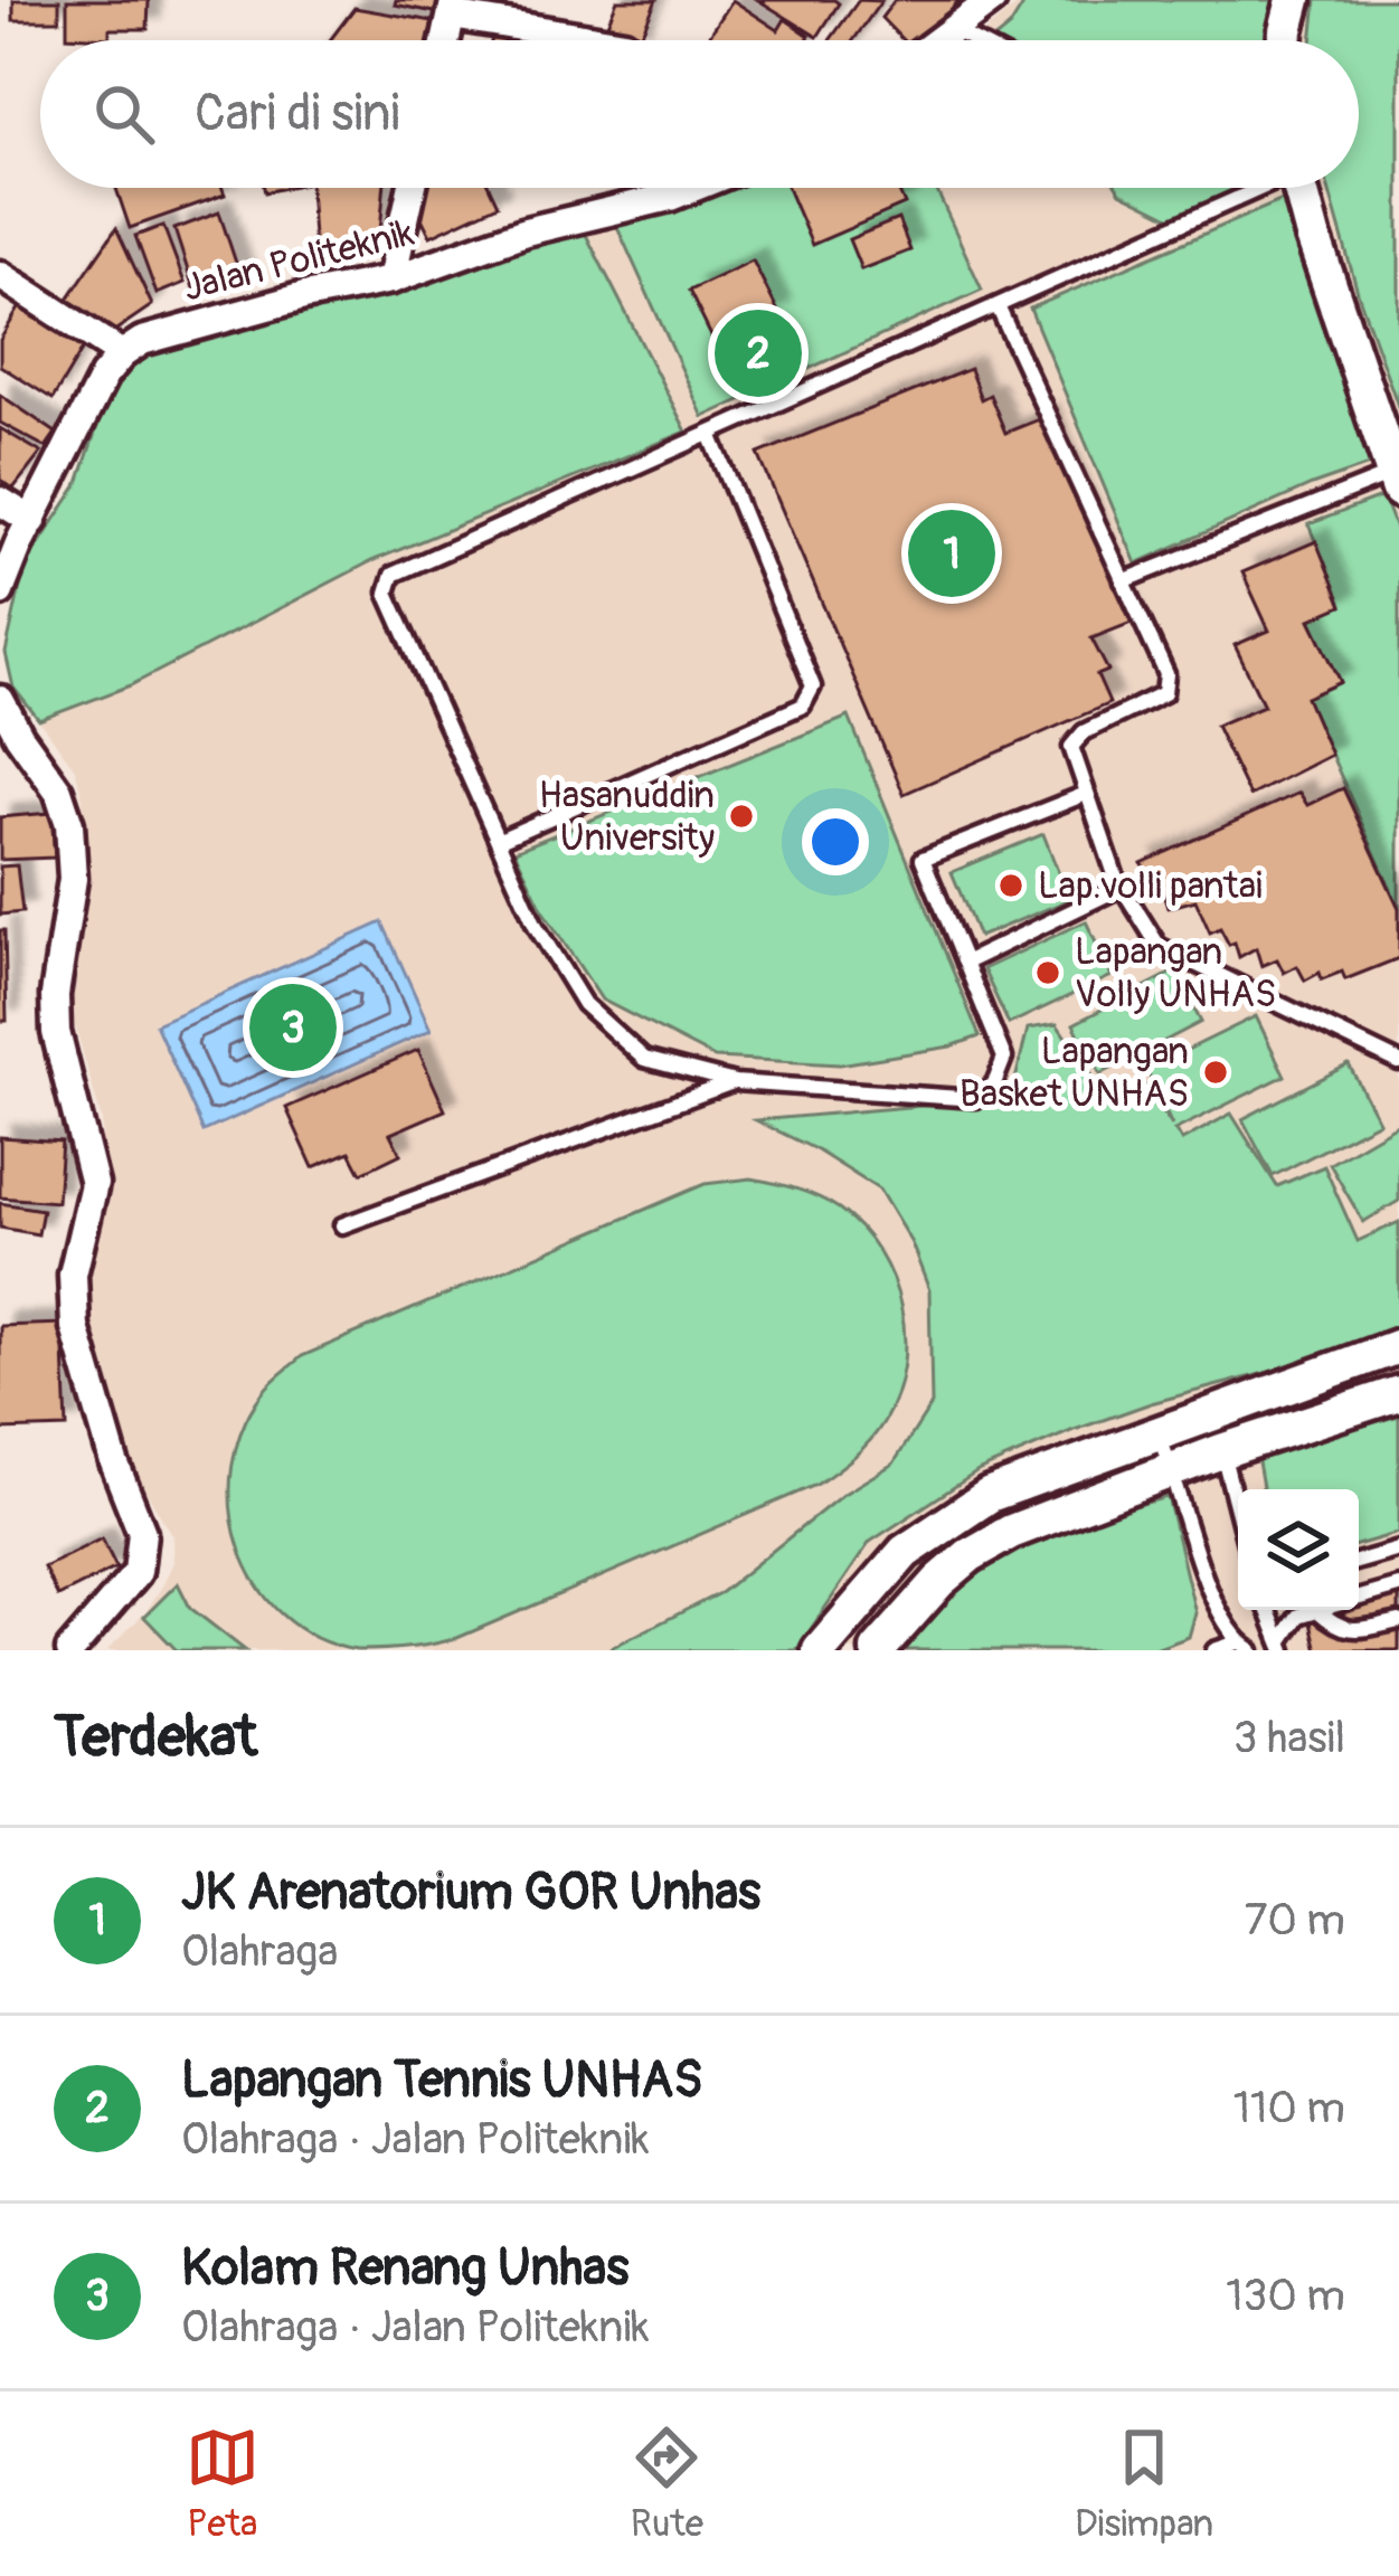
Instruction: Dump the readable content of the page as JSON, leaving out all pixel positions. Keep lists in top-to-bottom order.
{
  "streets": {
    "street": ["Jalan Politeknik"]
  },
  "places": [
    "Hasanuddin University",
    "Lap.volli pantai",
    "Lapangan Volly UNHAS",
    "Lapangan Basket UNHAS"
  ],
  "page": {
    "search": "Cari di sini",
    "pins": ["2", "1", "3"],
    "heading": ["Terdekat", "3 hasil"],
    "list": [
      {
        "mark": "1",
        "name": "JK Arenatorium GOR Unhas",
        "note": "Olahraga",
        "value": "70 m"
      },
      {
        "mark": "2",
        "name": "Lapangan Tennis UNHAS",
        "note": "Olahraga · Jalan Politeknik",
        "value": "110 m"
      },
      {
        "mark": "3",
        "name": "Kolam Renang Unhas",
        "note": "Olahraga · Jalan Politeknik",
        "value": "130 m"
      }
    ],
    "nav": ["Peta", "Rute", "Disimpan"]
  }
}
